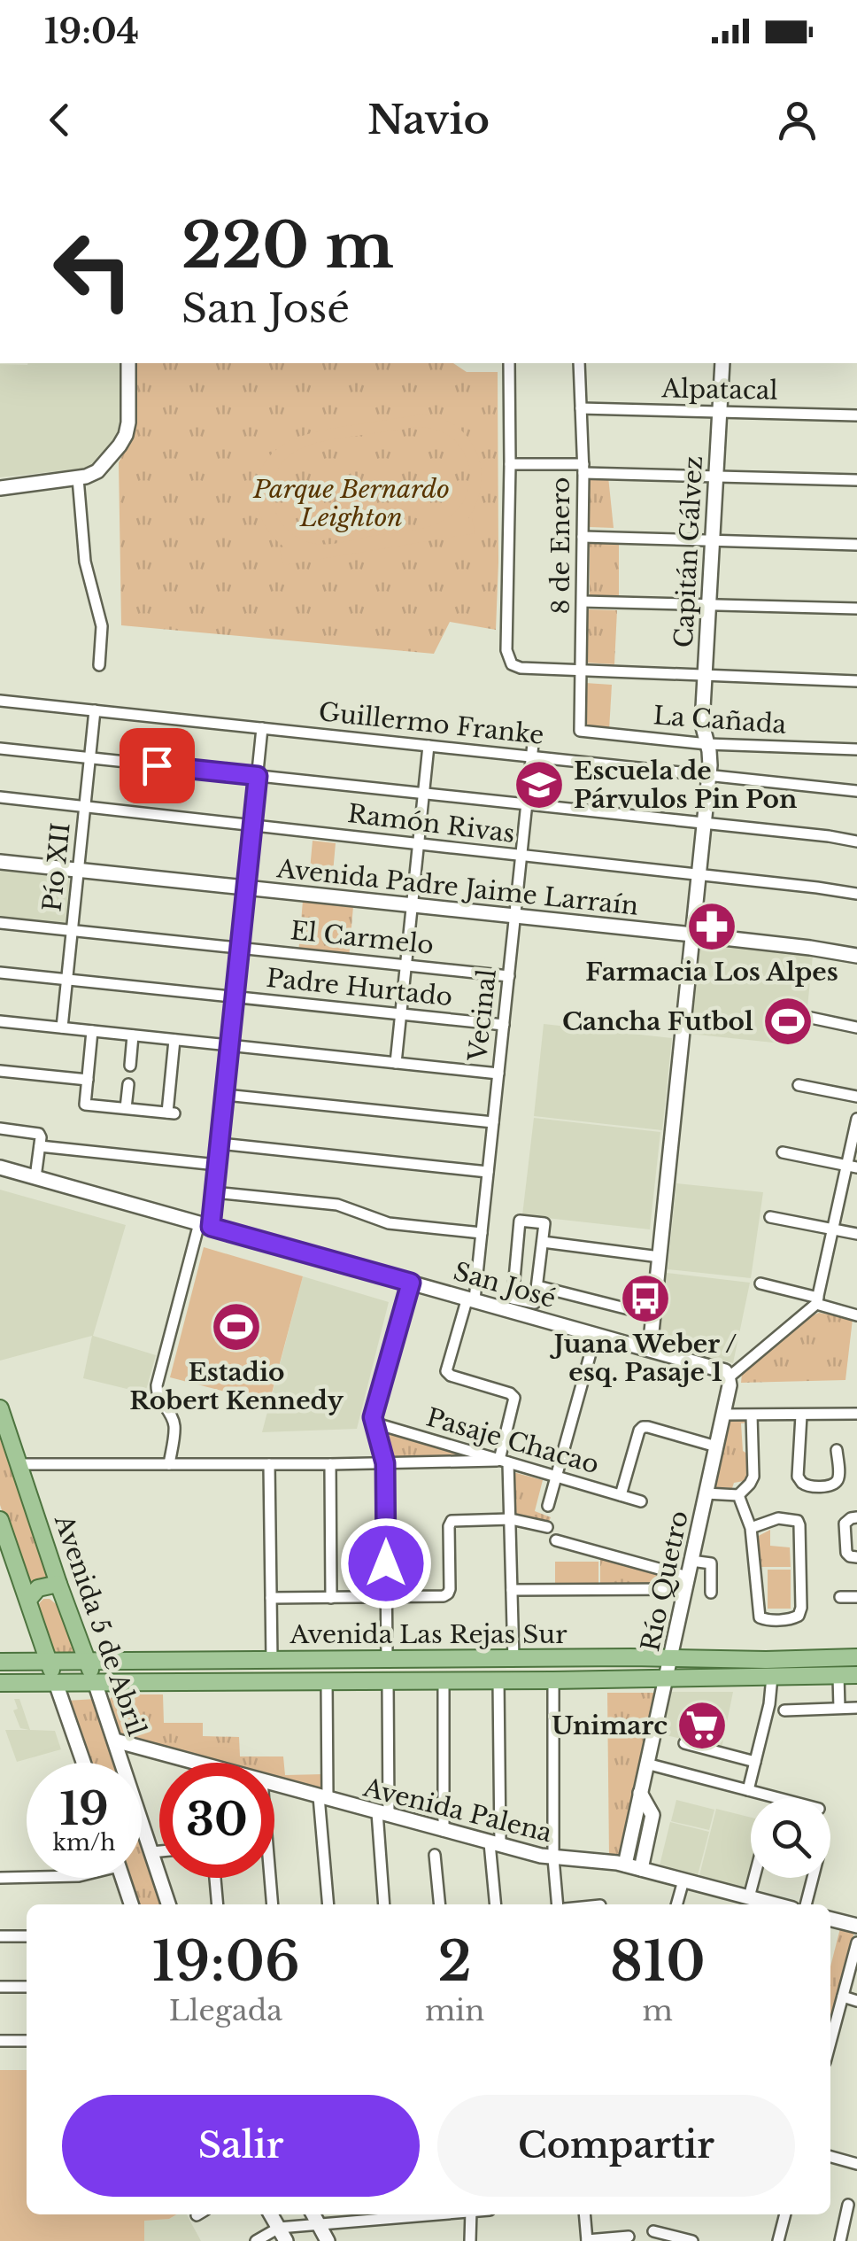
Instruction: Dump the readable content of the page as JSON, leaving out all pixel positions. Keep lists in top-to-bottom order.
{
  "streets": {
    "main road": ["Avenida 5 de Abril", "Avenida Las Rejas Sur"],
    "street": [
      "Alpatacal",
      "8 de Enero",
      "Capitán Gálvez",
      "La Cañada",
      "Guillermo Franke",
      "Ramón Rivas",
      "Pío XII",
      "Avenida Padre Jaime Larraín",
      "El Carmelo",
      "Padre Hurtado",
      "Vecinal",
      "San José",
      "Pasaje Chacao",
      "Río Quetro",
      "Avenida Palena"
    ]
  },
  "crossings": [
    ["Alpatacal", "8 de Enero"],
    ["Alpatacal", "Capitán Gálvez"],
    ["8 de Enero", "La Cañada"],
    ["Capitán Gálvez", "La Cañada"],
    ["Capitán Gálvez", "Guillermo Franke"],
    ["Capitán Gálvez", "Ramón Rivas"],
    ["Capitán Gálvez", "Avenida Padre Jaime Larraín"],
    ["Capitán Gálvez", "San José"],
    ["Guillermo Franke", "Pío XII"],
    ["Guillermo Franke", "Vecinal"],
    ["Ramón Rivas", "Pío XII"],
    ["Ramón Rivas", "Vecinal"],
    ["Pío XII", "Avenida Padre Jaime Larraín"],
    ["Pío XII", "El Carmelo"],
    ["Pío XII", "Padre Hurtado"],
    ["Avenida Padre Jaime Larraín", "Vecinal"],
    ["El Carmelo", "Vecinal"],
    ["Padre Hurtado", "Vecinal"],
    ["Vecinal", "San José"],
    ["Vecinal", "Pasaje Chacao"],
    ["San José", "Río Quetro"],
    ["Río Quetro", "Avenida Las Rejas Sur"],
    ["Río Quetro", "Avenida Palena"],
    ["Avenida 5 de Abril", "Avenida Las Rejas Sur"],
    ["Avenida 5 de Abril", "Avenida Palena"]
  ],
  "parks": ["Parque Bernardo Leighton"],
  "places": {
    "school or university": ["Escuela de Párvulos Pin Pon"],
    "pharmacy": ["Farmacia Los Alpes"],
    "sports": ["Cancha Futbol", "Estadio Robert Kennedy"],
    "bus stop": ["Juana Weber / esq. Pasaje 1"],
    "supermarket": ["Unimarc"]
  },
  "page": {
    "status": "19:04",
    "header": "Navio",
    "turn": ["220 m", "San José"],
    "speed": "19 km/h",
    "limit": "30",
    "eta": [
      "19:06",
      "Llegada",
      "2",
      "min",
      "810",
      "m"
    ],
    "buttons": ["Salir", "Compartir"]
  }
}
